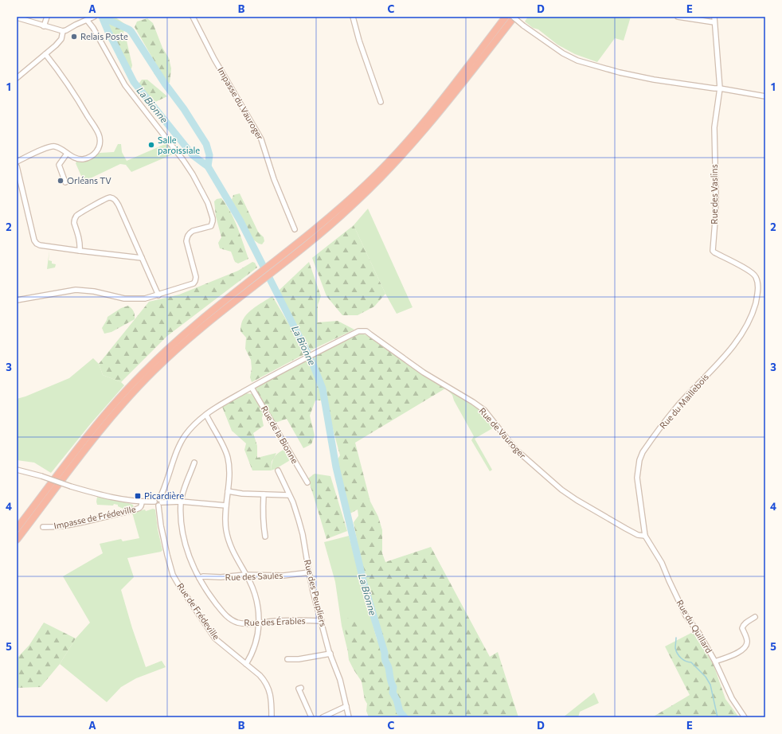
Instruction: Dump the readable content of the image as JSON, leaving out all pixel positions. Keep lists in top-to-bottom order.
{
  "streets": {
    "street": [
      "Impasse du Vauroger",
      "Rue des Vaslins",
      "Rue du Maillebois",
      "Rue de Vauroger",
      "Rue de la Bionne",
      "Impasse de Frédeville",
      "Rue des Saules",
      "Rue des Peupliers",
      "Rue de Frédeville",
      "Rue des Érables",
      "Rue du Quillard"
    ]
  },
  "crossings": [
    ["Rue des Vaslins", "Rue du Maillebois"],
    ["Rue du Maillebois", "Rue de Vauroger"],
    ["Rue du Maillebois", "Rue du Quillard"],
    ["Rue de Vauroger", "Rue de la Bionne"],
    ["Rue de Vauroger", "Rue du Quillard"],
    ["Rue des Saules", "Rue des Peupliers"],
    ["Rue des Saules", "Rue des Érables"],
    ["Rue des Peupliers", "Rue des Érables"]
  ],
  "water": ["La Bionne"],
  "places": {
    "other": ["Relais Poste", "Salle paroissiale", "Orléans TV"],
    "transit": ["Picardière"]
  },
  "grid": {
    "columns": [
      "A",
      "B",
      "C",
      "D",
      "E"
    ],
    "rows": [
      "1",
      "2",
      "3",
      "4",
      "5"
    ]
  }
}
